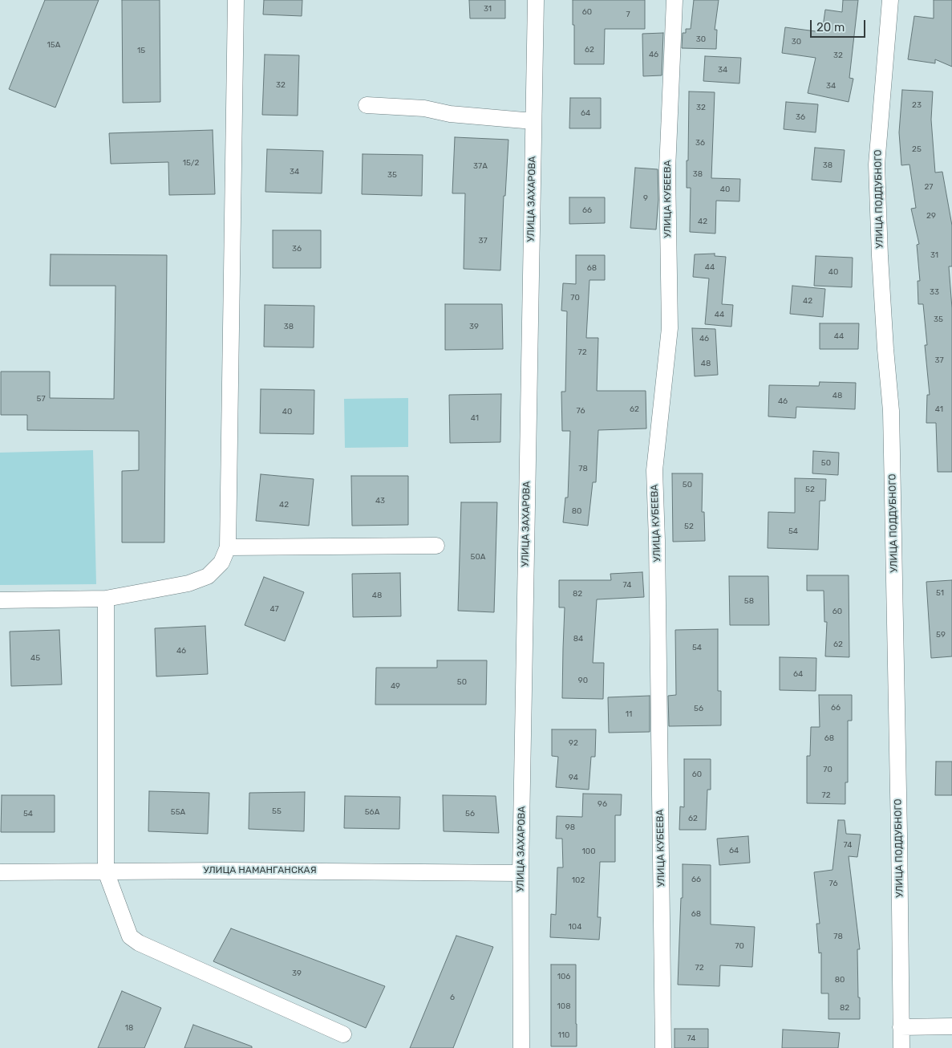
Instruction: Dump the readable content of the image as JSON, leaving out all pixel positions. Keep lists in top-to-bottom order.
{
  "streets": {
    "street": [
      "УЛИЦА ЗАХАРОВА",
      "УЛИЦА КУБЕЕВА",
      "УЛИЦА ПОДДУБНОГО",
      "УЛИЦА НАМАНГАНСКАЯ"
    ]
  },
  "crossings": [
    ["УЛИЦА ЗАХАРОВА", "УЛИЦА НАМАНГАНСКАЯ"]
  ],
  "house_numbers": [
    "31",
    "60",
    "7",
    "30",
    "30",
    "15А",
    "62",
    "15",
    "46",
    "32",
    "34",
    "32",
    "34",
    "23",
    "32",
    "64",
    "36",
    "36",
    "25",
    "15/2",
    "38",
    "37А",
    "34",
    "38",
    "35",
    "27",
    "40",
    "9",
    "66",
    "29",
    "42",
    "37",
    "36",
    "31",
    "44",
    "68",
    "40",
    "33",
    "70",
    "42",
    "44",
    "35",
    "38",
    "39",
    "44",
    "46",
    "72",
    "37",
    "48",
    "48",
    "57",
    "46",
    "62",
    "41",
    "76",
    "40",
    "41",
    "50",
    "78",
    "50",
    "52",
    "43",
    "42",
    "80",
    "52",
    "54",
    "50А",
    "74",
    "51",
    "82",
    "48",
    "58",
    "47",
    "60",
    "59",
    "84",
    "62",
    "54",
    "46",
    "45",
    "64",
    "90",
    "50",
    "49",
    "66",
    "56",
    "11",
    "68",
    "92",
    "70",
    "60",
    "94",
    "72",
    "96",
    "55",
    "55А",
    "56А",
    "54",
    "56",
    "62",
    "98",
    "74",
    "64",
    "100",
    "66",
    "102",
    "76",
    "68",
    "104",
    "78",
    "70",
    "72",
    "39",
    "106",
    "80",
    "6",
    "108",
    "82",
    "18",
    "110",
    "74"
  ],
  "scale_bar": "20 m"
}
